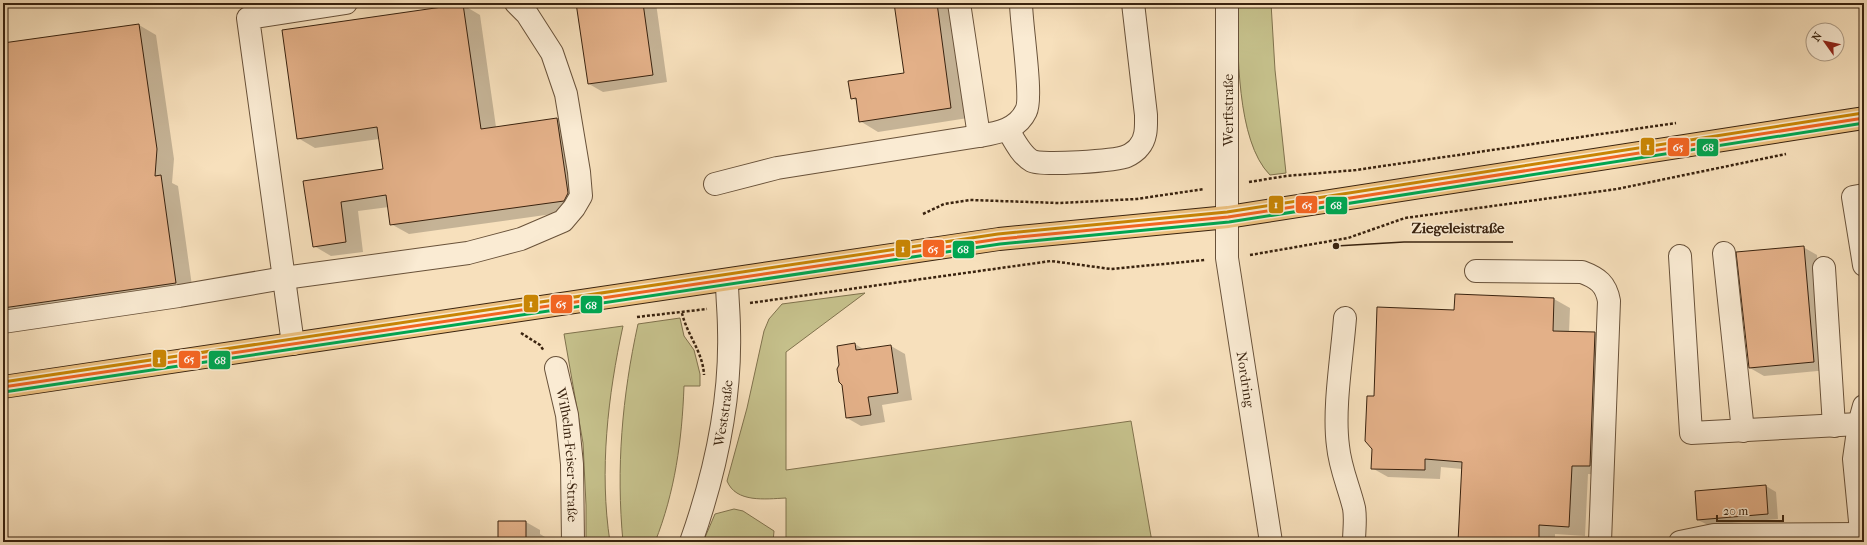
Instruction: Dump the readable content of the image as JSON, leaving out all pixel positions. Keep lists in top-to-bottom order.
{
  "streets": {
    "street": [
      "Werftstraße",
      "Nordring",
      "Weststraße",
      "Wilhelm-Feiser-Straße"
    ]
  },
  "crossings": [
    ["Werftstraße", "Nordring"]
  ],
  "places": ["Ziegeleistraße"],
  "lines": ["transit line 1", "transit line 65", "transit line 68"],
  "scale_bar": "20 m",
  "north": "top left"
}
